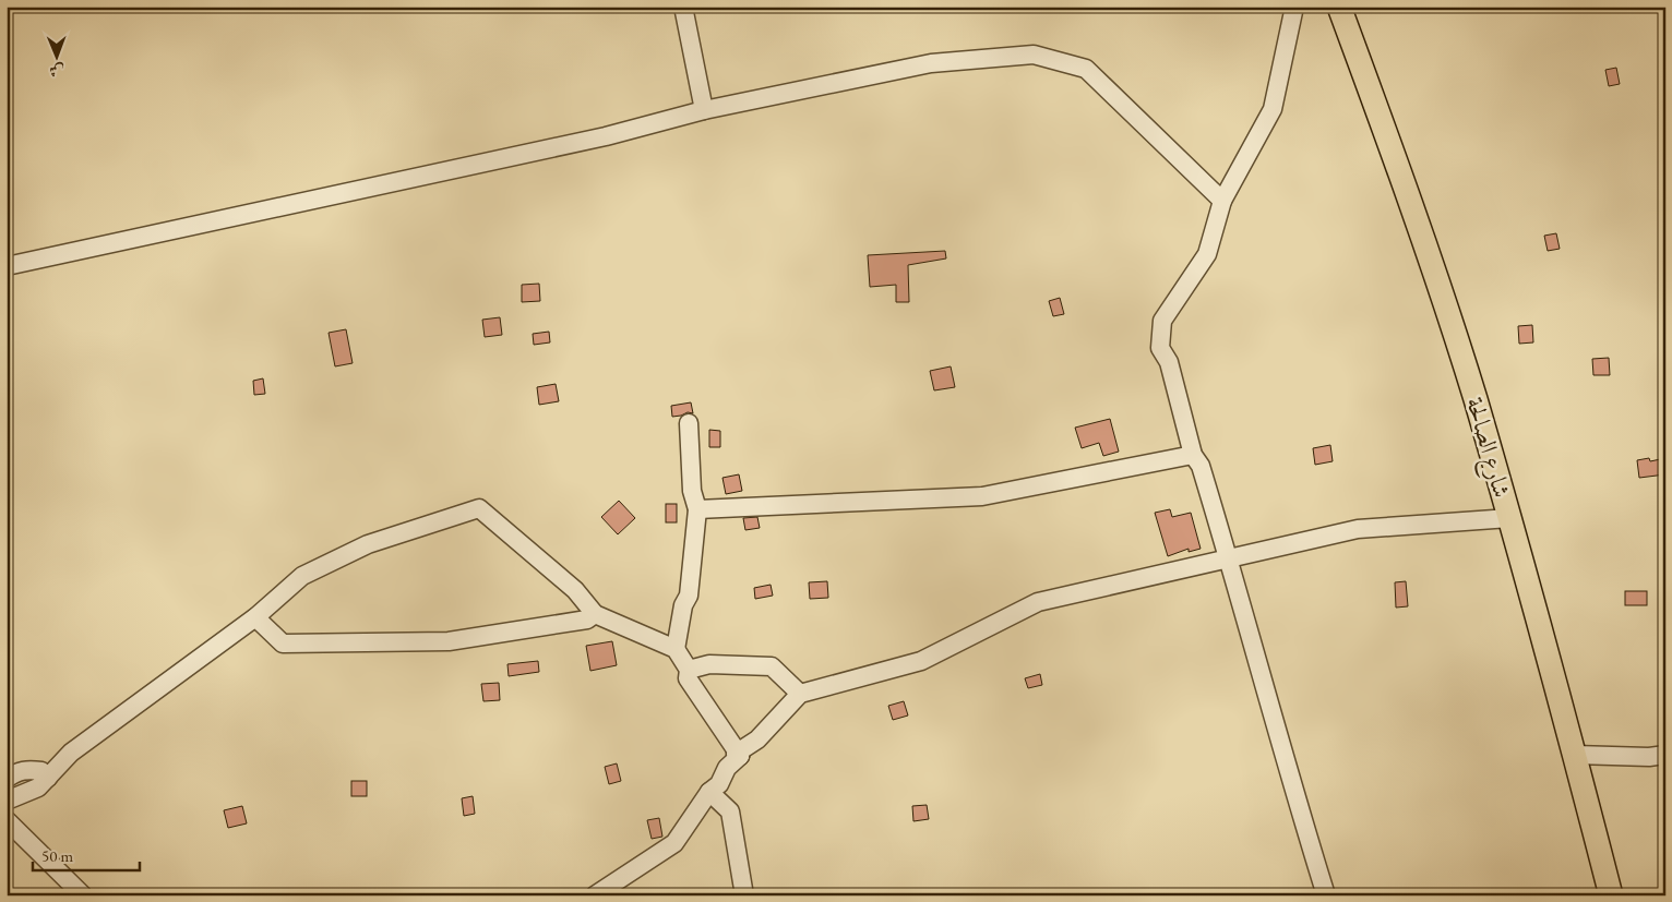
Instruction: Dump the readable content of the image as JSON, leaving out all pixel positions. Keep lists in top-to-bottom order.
{
  "streets": {
    "main road": ["شارع الصالحة"]
  },
  "scale_bar": "50 m",
  "north": "bottom"
}
